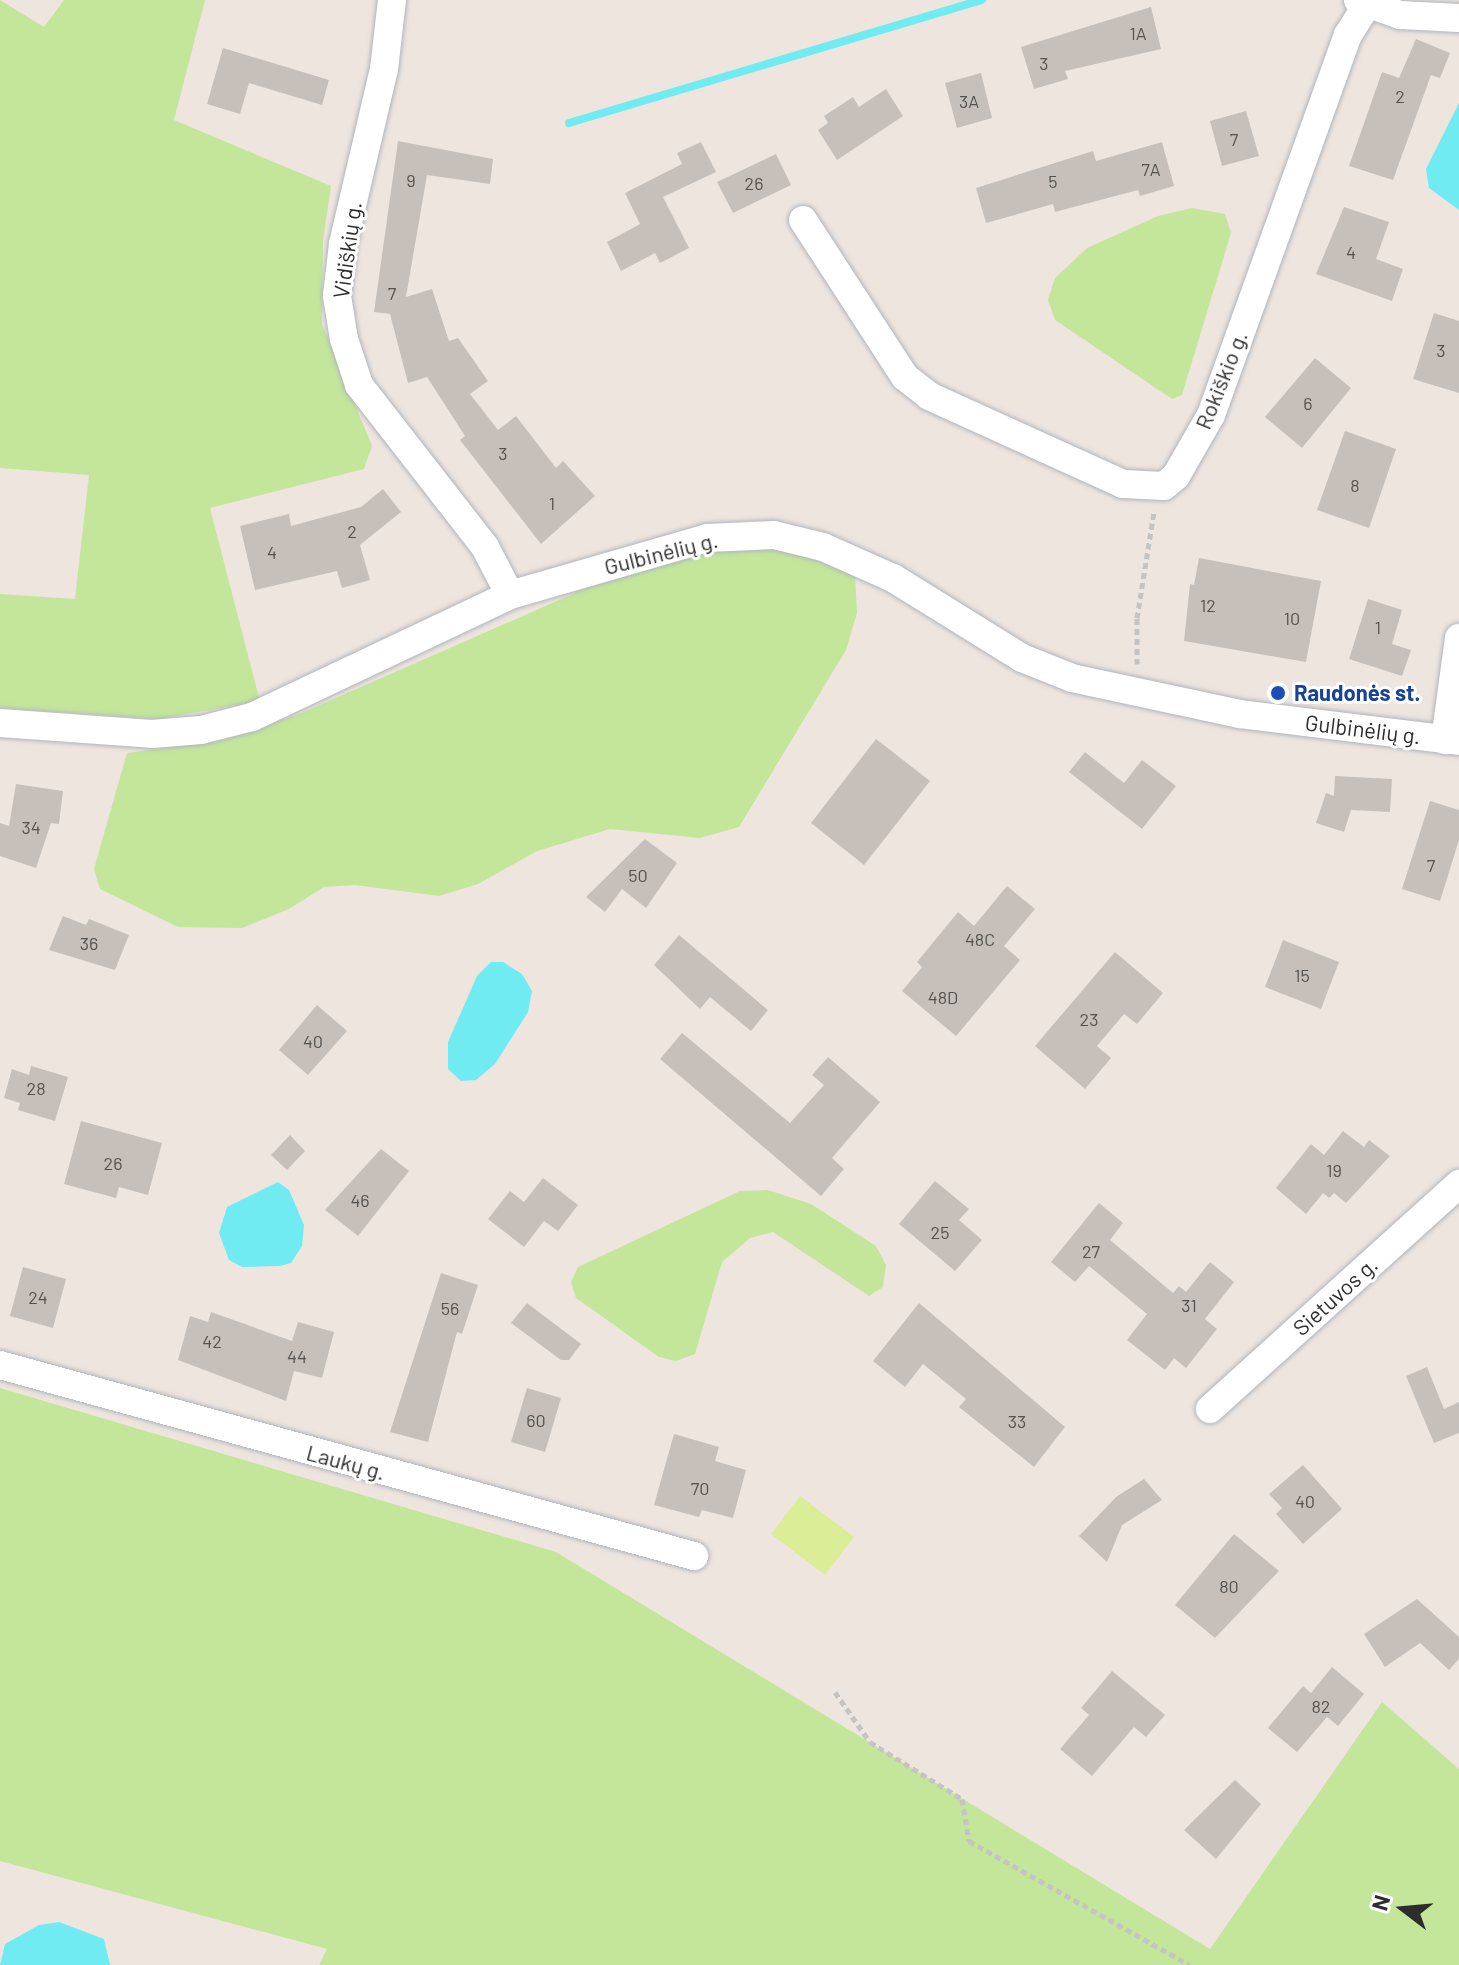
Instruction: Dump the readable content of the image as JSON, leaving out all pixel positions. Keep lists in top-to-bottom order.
{
  "streets": {
    "street": [
      "Vidiškių g.",
      "Rokiškio g.",
      "Gulbinėlių g.",
      "Sietuvos g.",
      "Laukų g."
    ]
  },
  "crossings": [
    ["Vidiškių g.", "Gulbinėlių g."]
  ],
  "places": ["Raudonės st."],
  "house_numbers": [
    "1A",
    "3",
    "2",
    "3A",
    "7",
    "7A",
    "9",
    "5",
    "26",
    "4",
    "7",
    "3",
    "6",
    "3",
    "8",
    "1",
    "2",
    "4",
    "12",
    "10",
    "1",
    "34",
    "7",
    "50",
    "48C",
    "36",
    "15",
    "48D",
    "23",
    "40",
    "28",
    "26",
    "19",
    "46",
    "25",
    "27",
    "24",
    "31",
    "56",
    "42",
    "44",
    "60",
    "33",
    "70",
    "40",
    "80",
    "82"
  ],
  "north": "left"
}
